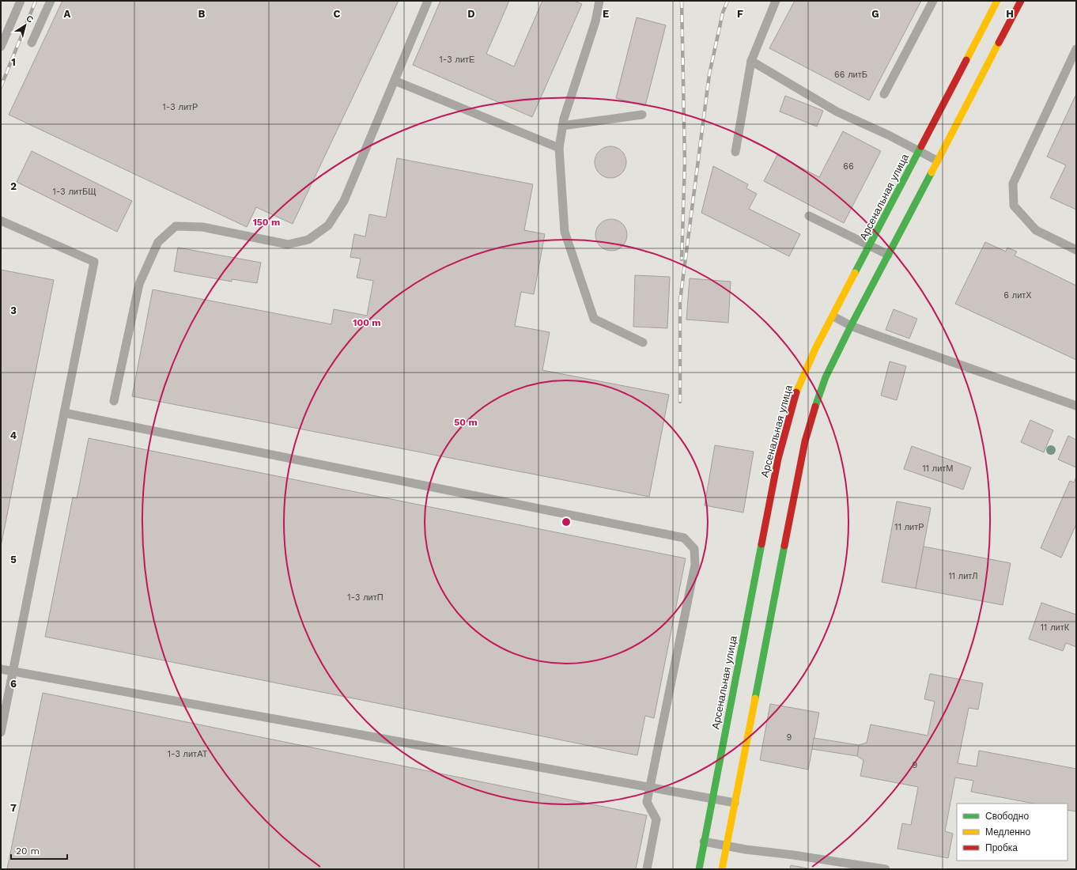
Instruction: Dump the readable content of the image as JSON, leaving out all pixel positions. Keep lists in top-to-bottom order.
{
  "streets": {
    "street": ["Арсенальная улица"]
  },
  "house_numbers": [
    "1-3 литЕ",
    "66 литБ",
    "1-3 литР",
    "66",
    "1-3 литБЩ",
    "6 литХ",
    "11 литМ",
    "11 литР",
    "11 литЛ",
    "1-3 литП",
    "11 литК",
    "9",
    "1-3 литАТ",
    "9"
  ],
  "legend": ["Свободно", "Медленно", "Пробка"],
  "scale_bar": "20 m",
  "north": "top right",
  "grid": {
    "columns": [
      "A",
      "B",
      "C",
      "D",
      "E",
      "F",
      "G",
      "H"
    ],
    "rows": [
      "1",
      "2",
      "3",
      "4",
      "5",
      "6",
      "7"
    ]
  },
  "rings": ["150 m", "100 m", "50 m"]
}
